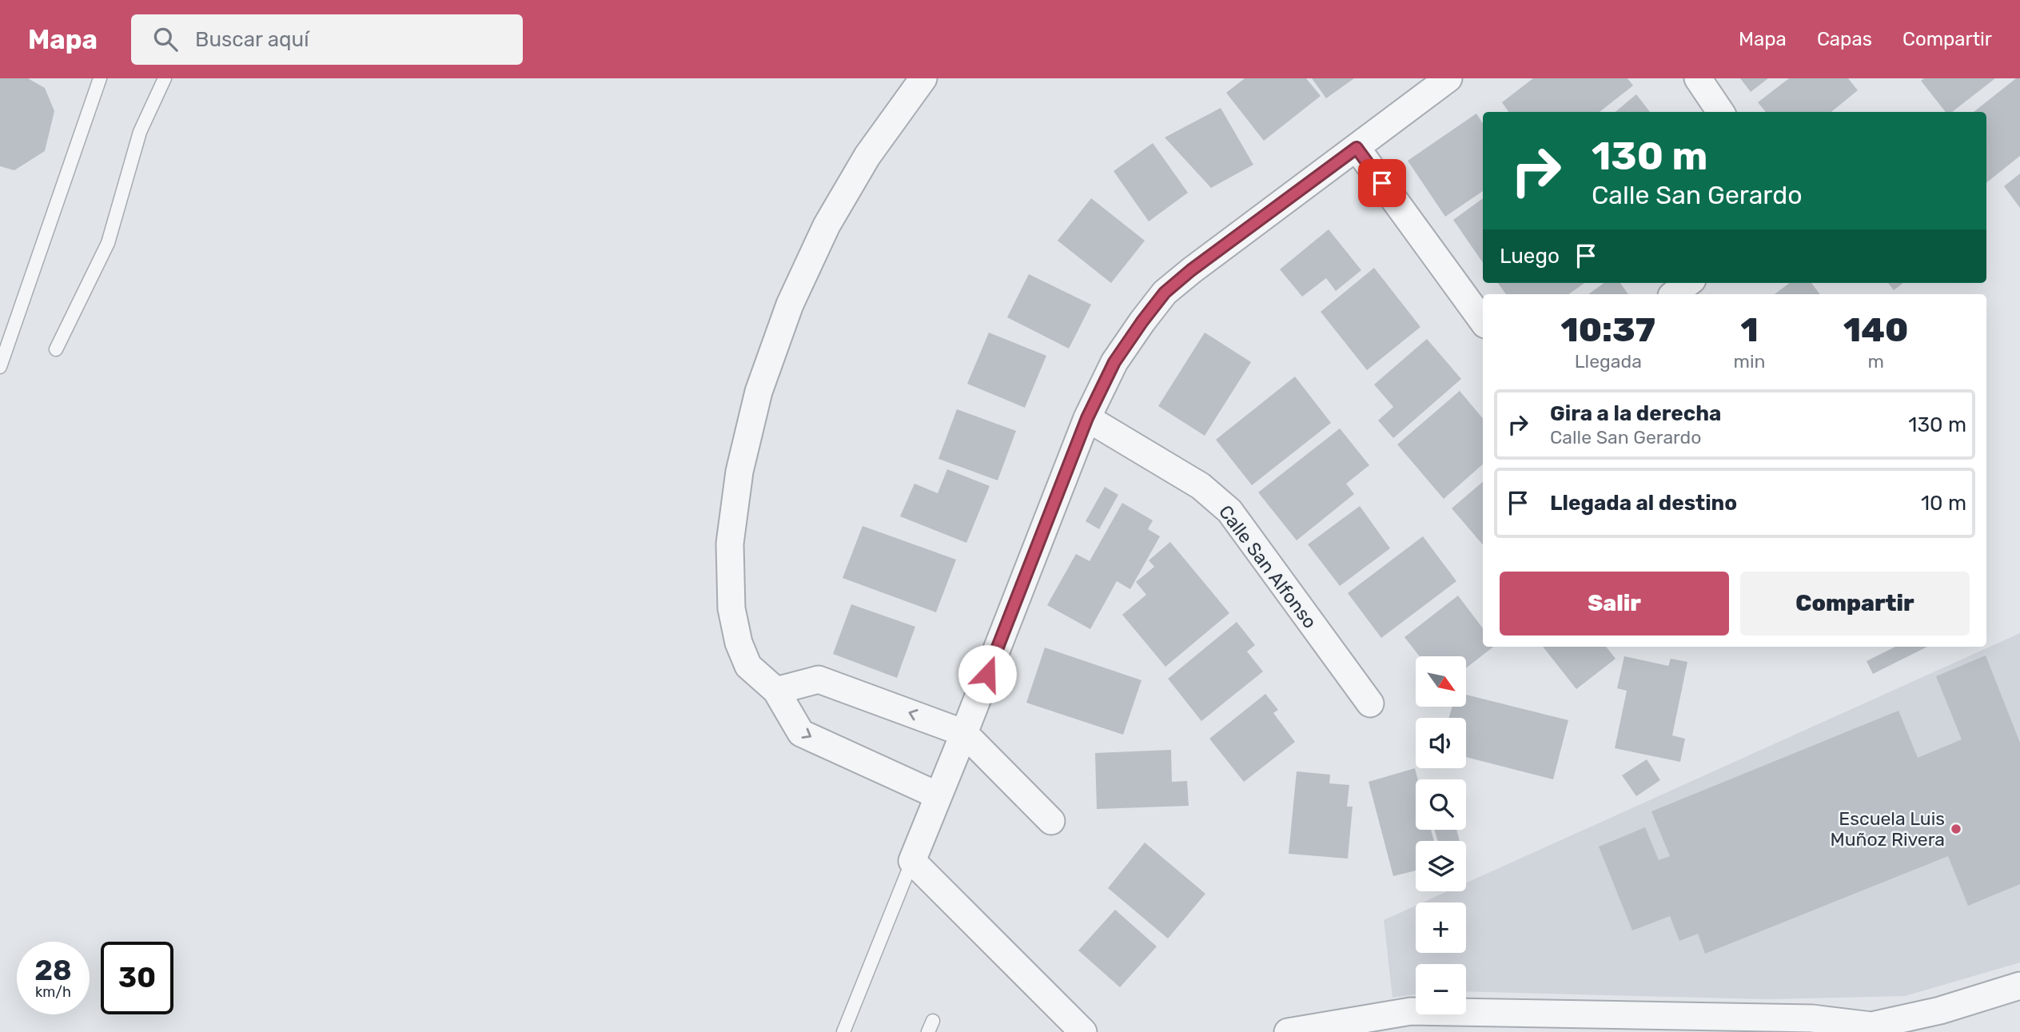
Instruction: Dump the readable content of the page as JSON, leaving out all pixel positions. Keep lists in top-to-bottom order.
{
  "streets": {
    "street": ["Calle San Alfonso"]
  },
  "places": ["Escuela Luis Muñoz Rivera"],
  "north": "bottom right",
  "page": {
    "header": "Mapa",
    "search": "Buscar aquí",
    "nav": ["Mapa", "Capas", "Compartir"],
    "turn": ["130 m", "Calle San Gerardo"],
    "then": "Luego",
    "eta": [
      "10:37",
      "Llegada",
      "1",
      "min",
      "140",
      "m"
    ],
    "list": [
      {
        "name": "Gira a la derecha",
        "note": "Calle San Gerardo",
        "value": "130 m"
      },
      {
        "name": "Llegada al destino",
        "value": "10 m"
      }
    ],
    "buttons": ["Salir", "Compartir"],
    "map_buttons": ["+", "−"],
    "speed": "28 km/h",
    "limit": "30"
  }
}
